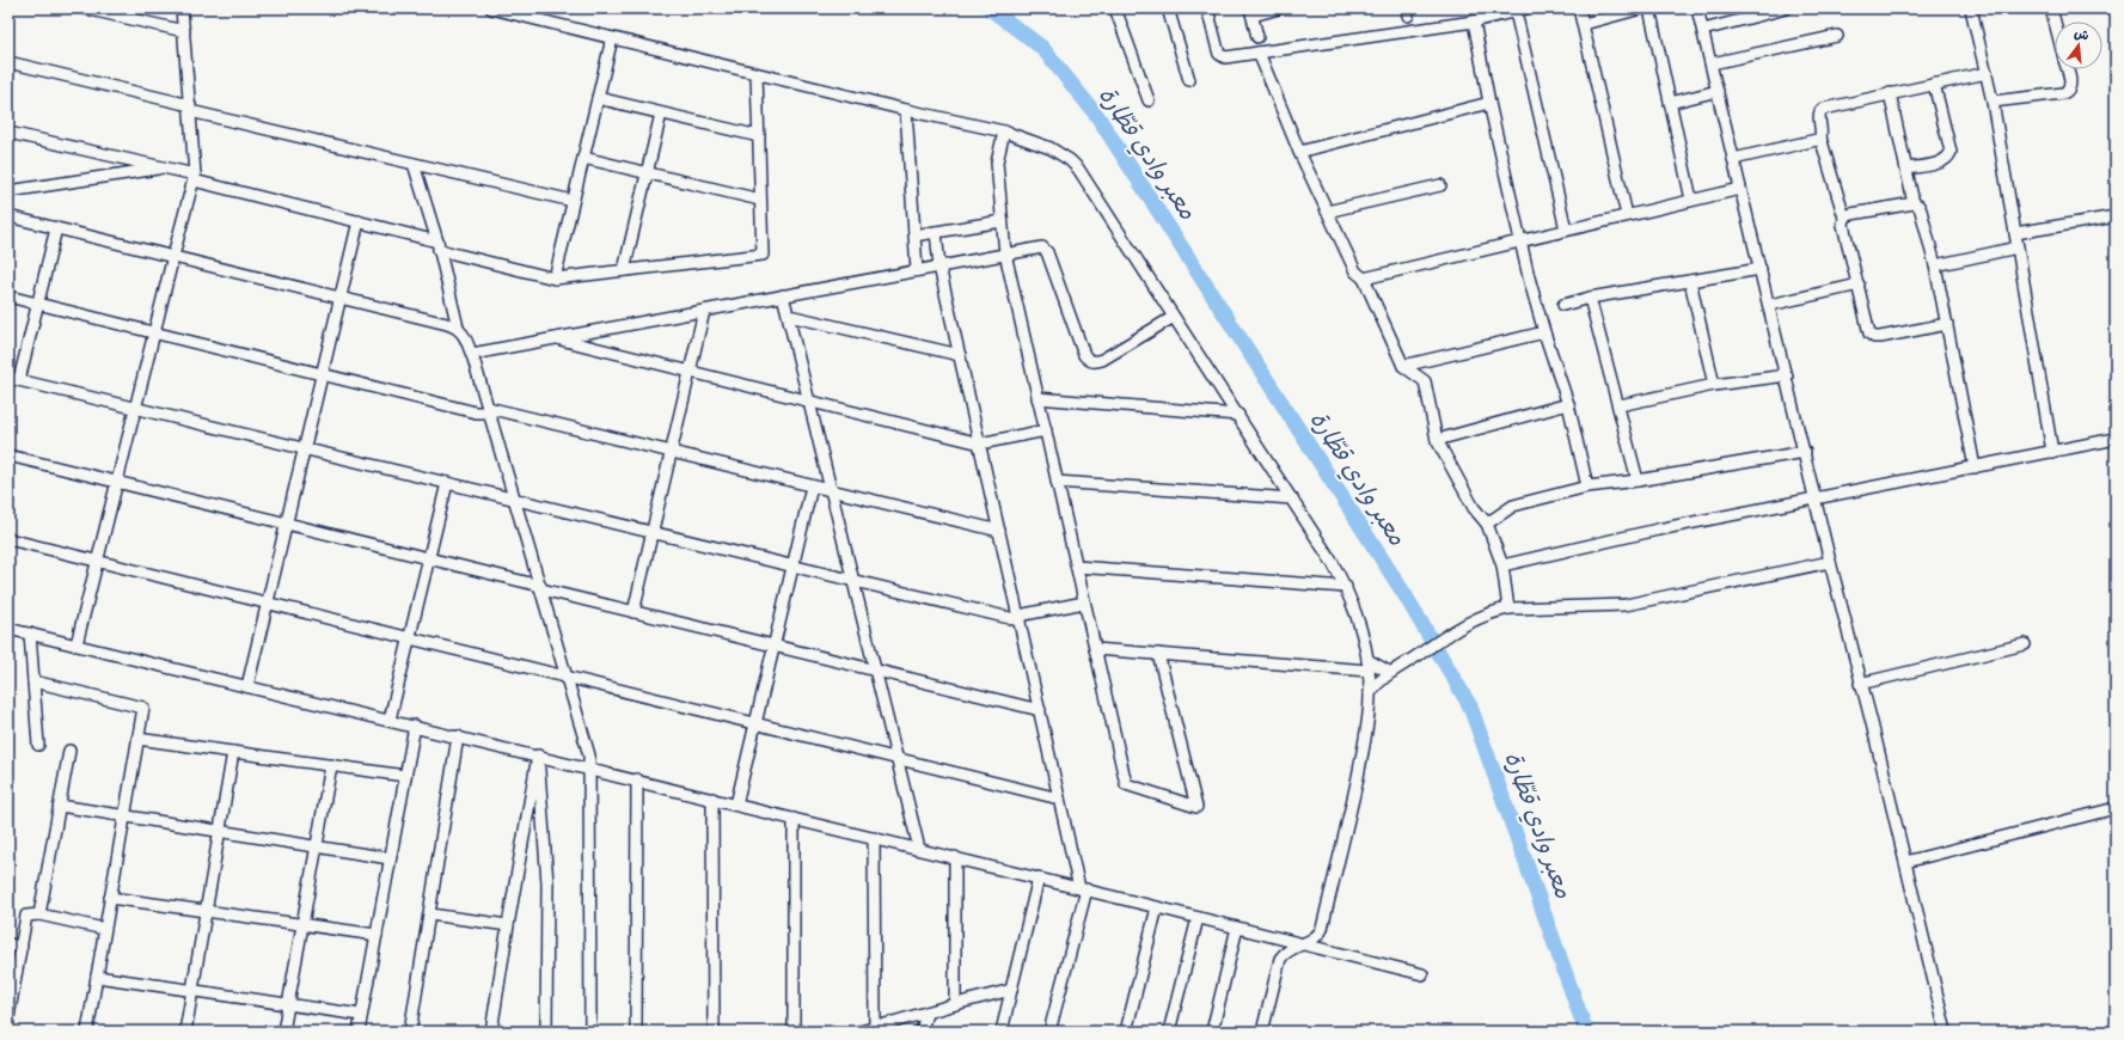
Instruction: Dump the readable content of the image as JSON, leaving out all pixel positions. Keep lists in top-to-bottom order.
{
  "water": ["معبر وادي قطّارة"],
  "north": "top"
}
